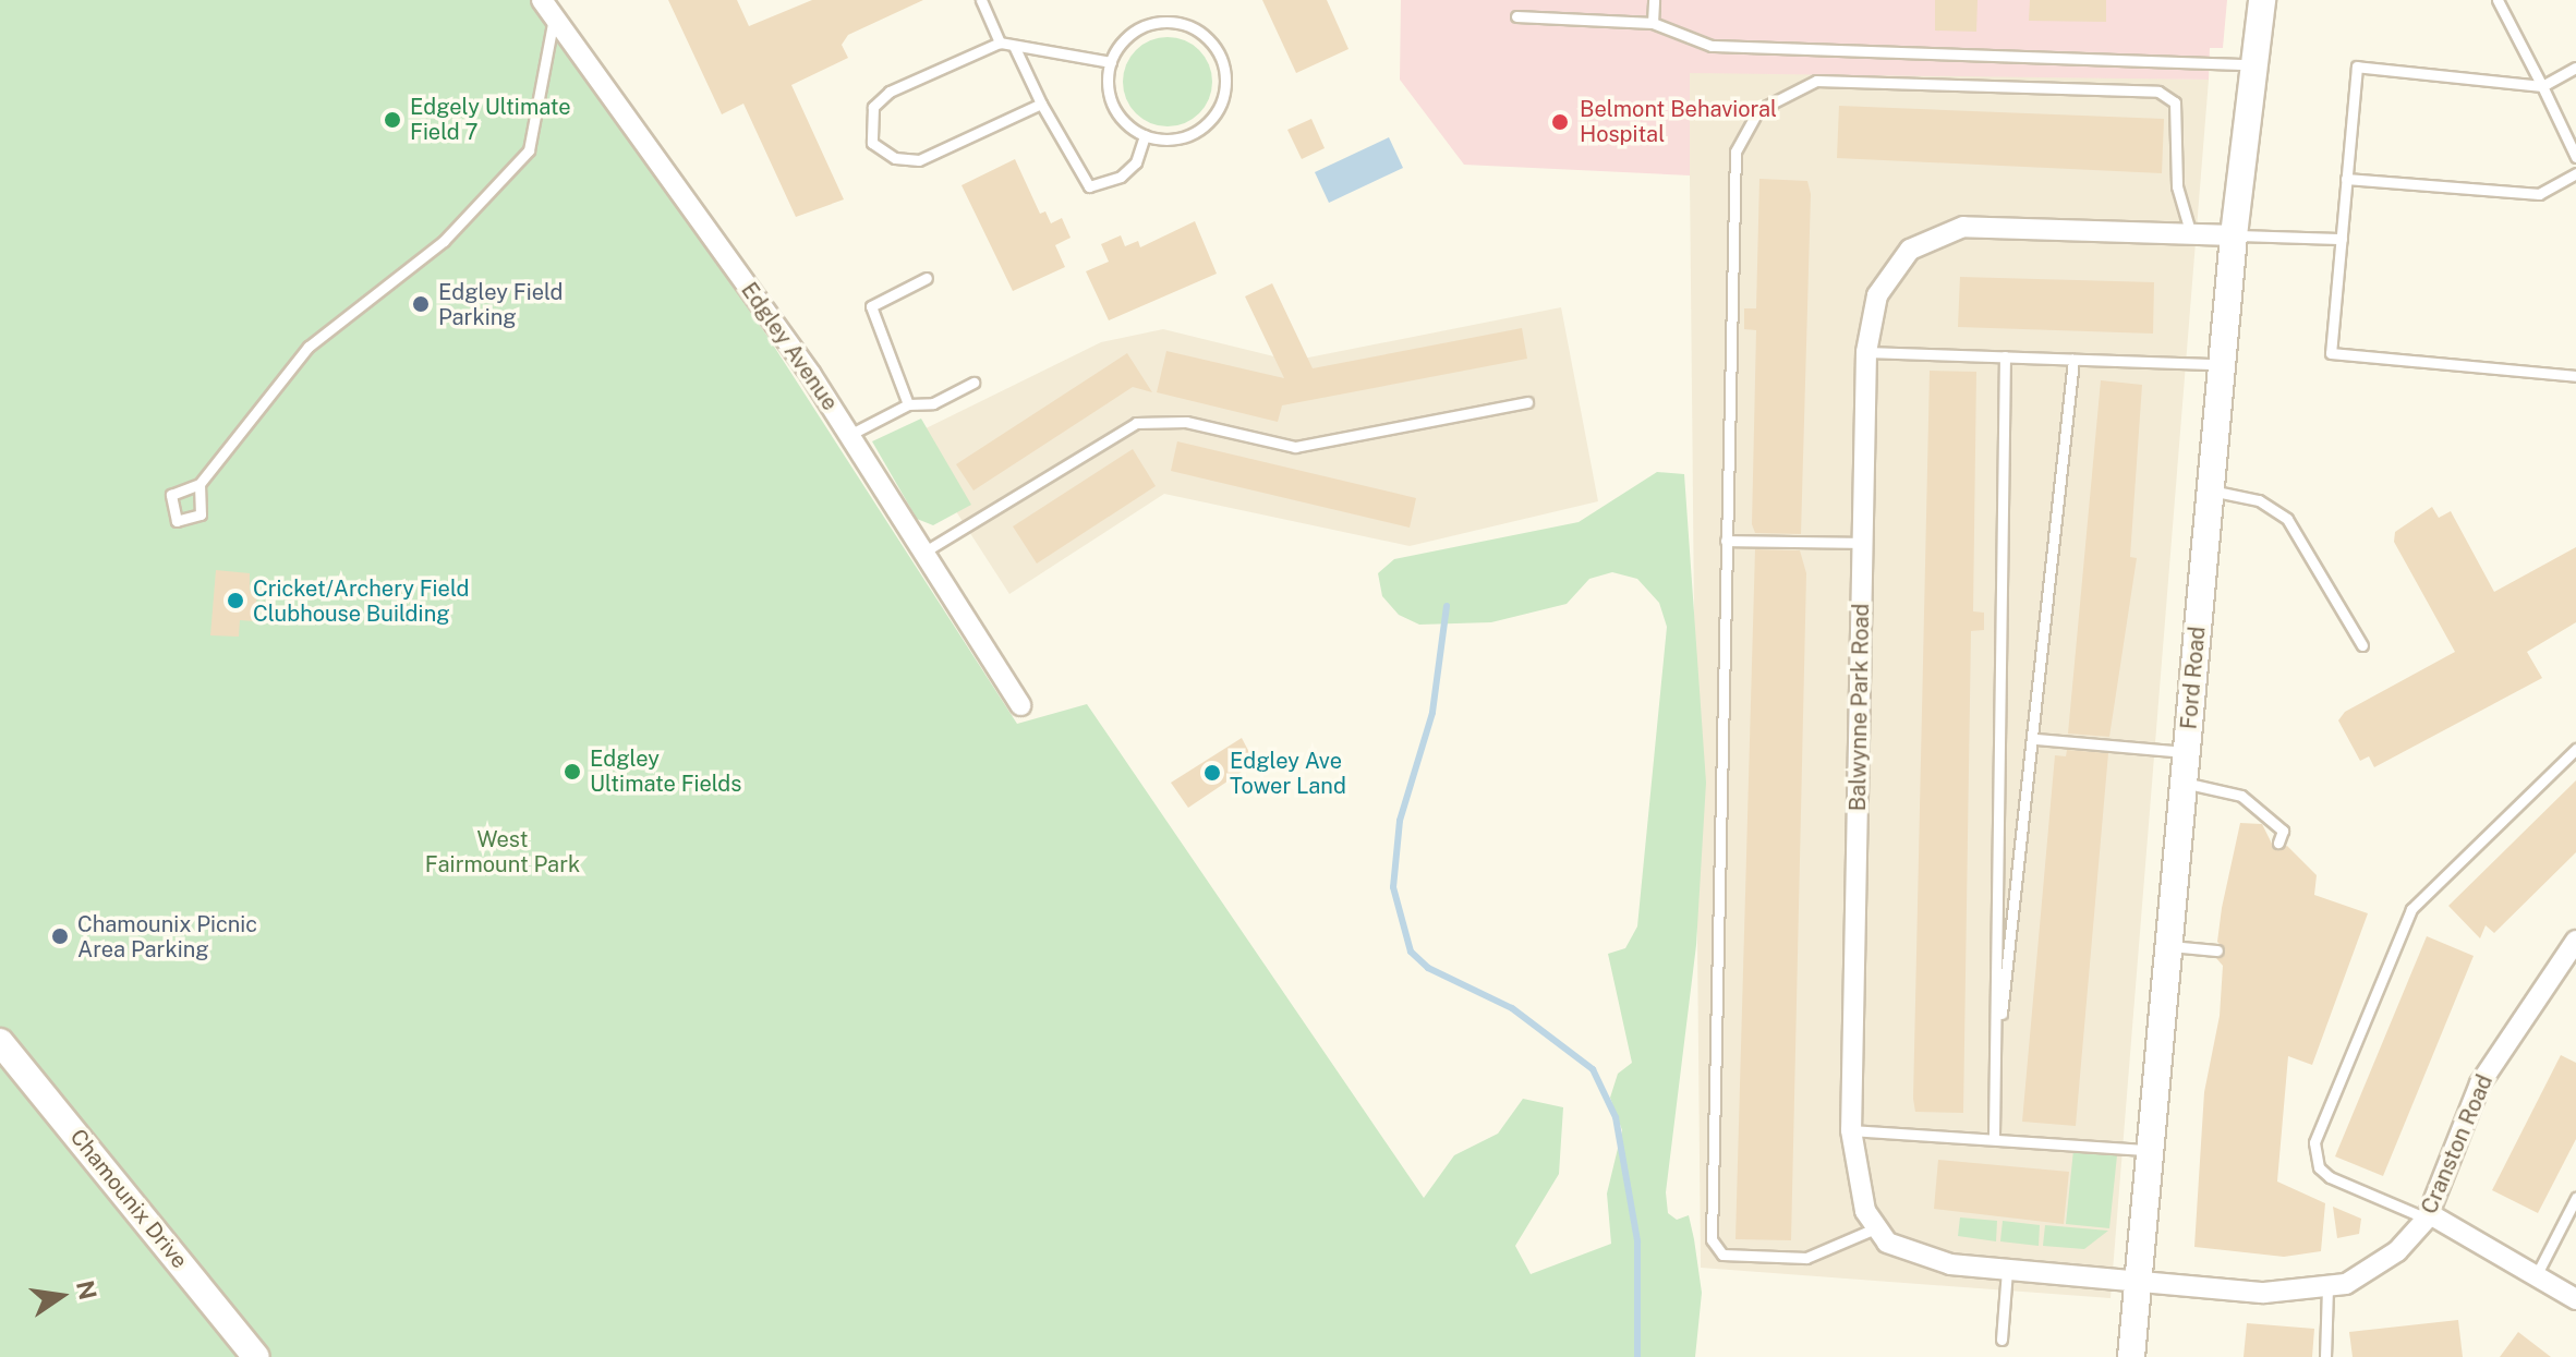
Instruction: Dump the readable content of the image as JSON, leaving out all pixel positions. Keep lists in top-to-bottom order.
{
  "streets": {
    "main road": ["Ford Road", "Chamounix Drive"],
    "street": ["Edgley Avenue", "Balwynne Park Road", "Cranston Road"]
  },
  "crossings": [
    ["Ford Road", "Balwynne Park Road"],
    ["Ford Road", "Cranston Road"]
  ],
  "parks": ["West Fairmount Park"],
  "places": [
    "Edgely Ultimate Field 7",
    "Belmont Behavioral Hospital",
    "Edgley Field Parking",
    "Cricket/Archery Field Clubhouse Building",
    "Edgley Ultimate Fields",
    "Edgley Ave Tower Land",
    "Chamounix Picnic Area Parking"
  ],
  "north": "right"
}
